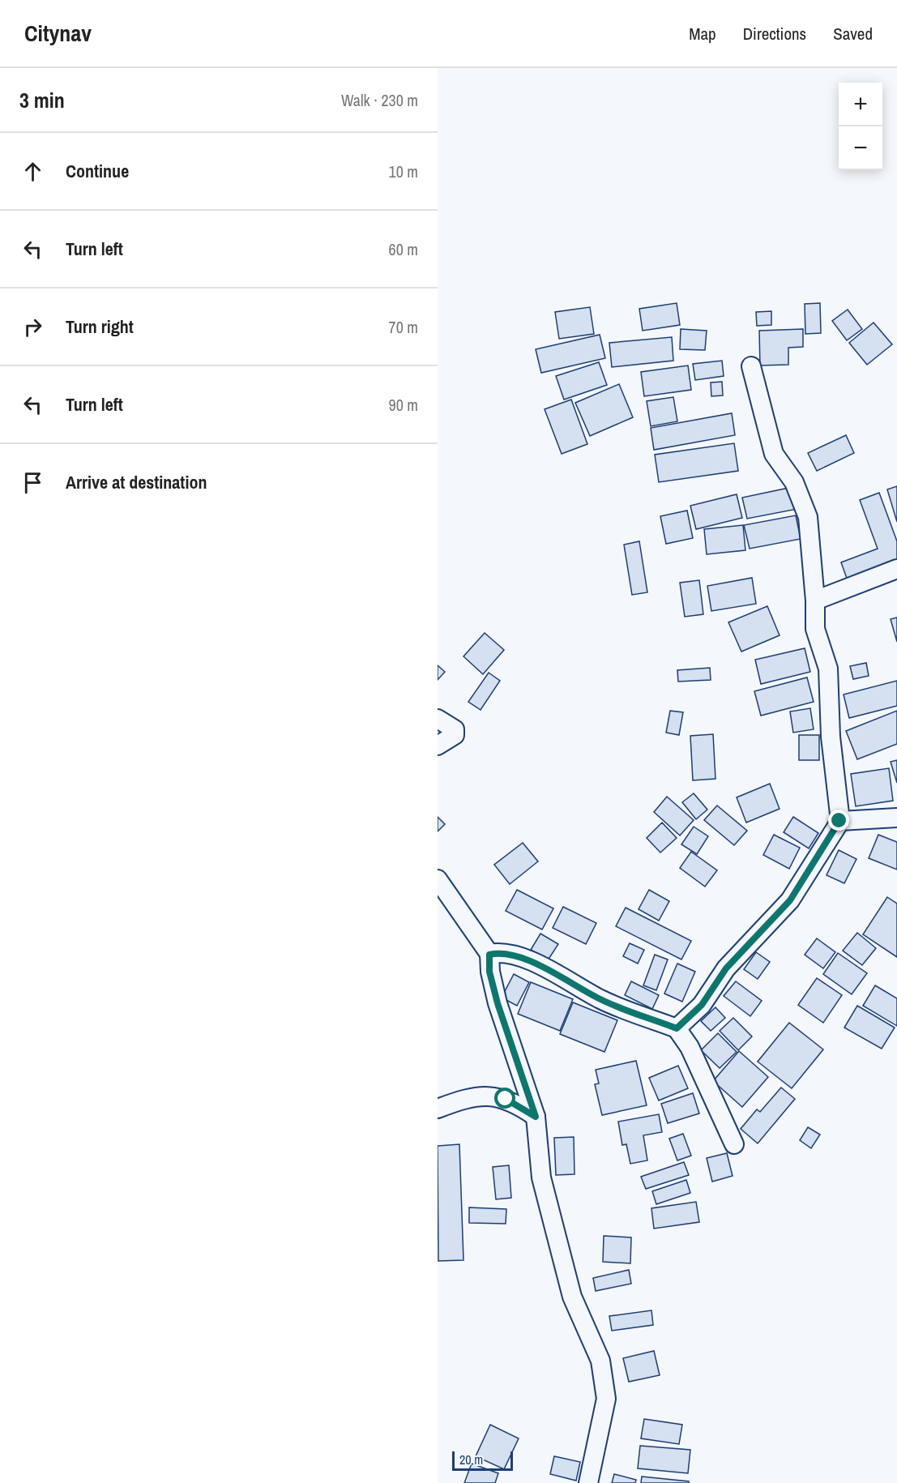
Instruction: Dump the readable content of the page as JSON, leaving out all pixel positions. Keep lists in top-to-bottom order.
{
  "scale_bar": "20 m",
  "page": {
    "header": "Citynav",
    "nav": ["Map", "Directions", "Saved"],
    "heading": ["3 min", "Walk · 230 m"],
    "map_buttons": ["+", "−"],
    "list": [
      ["Continue", "10 m"],
      ["Turn left", "60 m"],
      ["Turn right", "70 m"],
      ["Turn left", "90 m"],
      "Arrive at destination"
    ],
    "scale": "20 m"
  }
}
